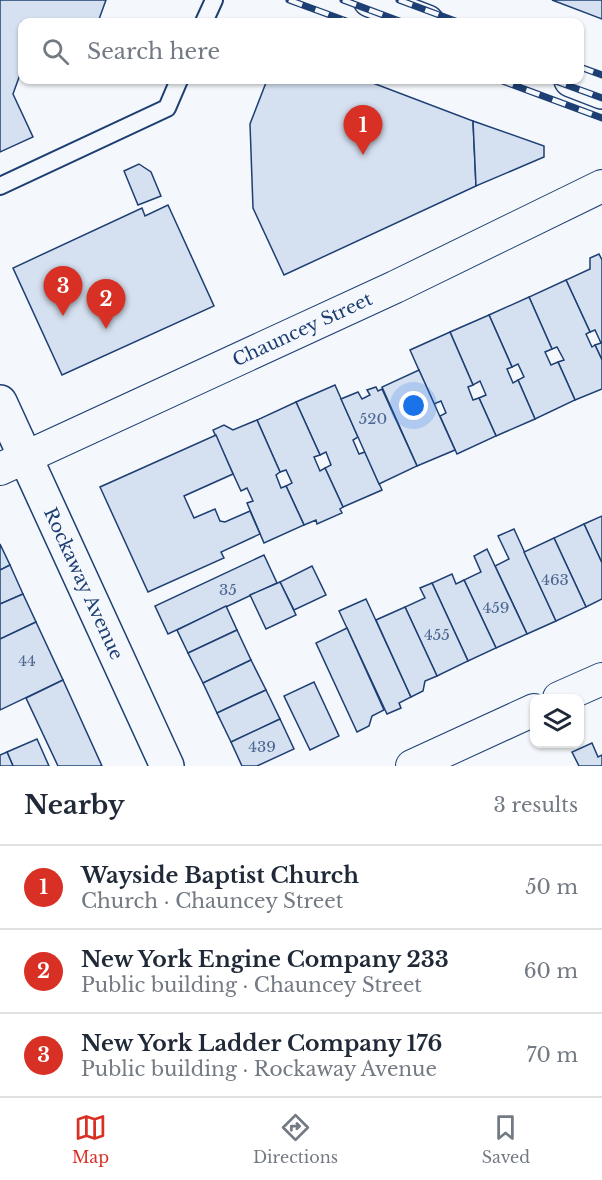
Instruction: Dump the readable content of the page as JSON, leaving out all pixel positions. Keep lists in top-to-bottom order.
{
  "streets": {
    "main road": ["Rockaway Avenue"],
    "street": ["Chauncey Street"]
  },
  "crossings": [
    ["Chauncey Street", "Rockaway Avenue"]
  ],
  "house_numbers": [
    "520",
    "463",
    "35",
    "459",
    "455",
    "44",
    "439"
  ],
  "page": {
    "search": "Search here",
    "pins": ["1", "3", "2"],
    "heading": ["Nearby", "3 results"],
    "list": [
      {
        "mark": "1",
        "name": "Wayside Baptist Church",
        "note": "Church · Chauncey Street",
        "value": "50 m"
      },
      {
        "mark": "2",
        "name": "New York Engine Company 233",
        "note": "Public building · Chauncey Street",
        "value": "60 m"
      },
      {
        "mark": "3",
        "name": "New York Ladder Company 176",
        "note": "Public building · Rockaway Avenue",
        "value": "70 m"
      }
    ],
    "nav": ["Map", "Directions", "Saved"]
  }
}
